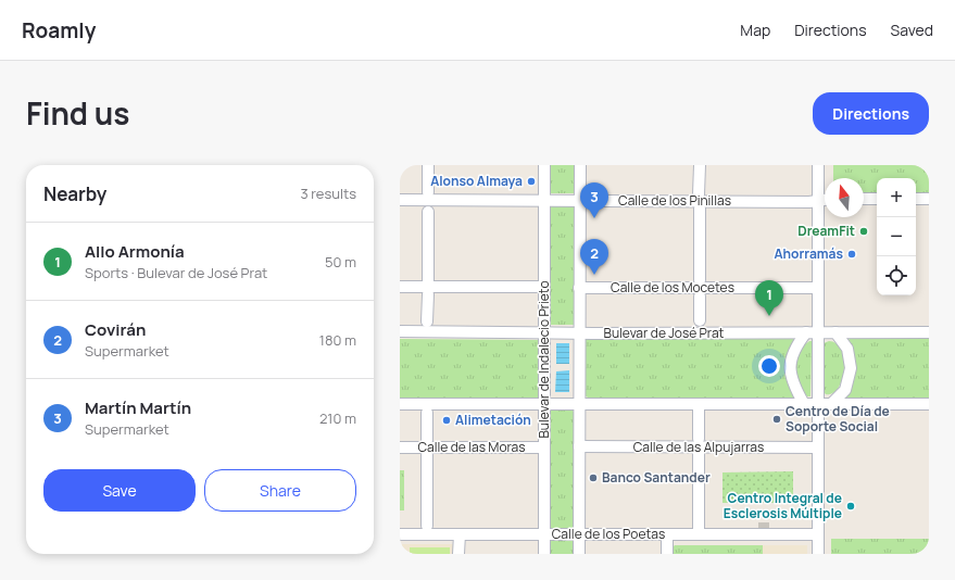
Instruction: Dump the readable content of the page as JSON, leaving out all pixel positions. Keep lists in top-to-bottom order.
{
  "streets": {
    "street": [
      "Calle de los Pinillas",
      "Calle de los Mocetes",
      "Bulevar de José Prat",
      "Bulevar de Indalecio Prieto",
      "Calle de las Moras",
      "Calle de las Alpujarras",
      "Calle de los Poetas"
    ]
  },
  "crossings": [
    ["Calle de los Pinillas", "Bulevar de Indalecio Prieto"],
    ["Bulevar de José Prat", "Bulevar de Indalecio Prieto"],
    ["Bulevar de Indalecio Prieto", "Calle de las Moras"],
    ["Bulevar de Indalecio Prieto", "Calle de los Poetas"]
  ],
  "places": [
    "Alonso Almaya",
    "DreamFit",
    "Ahorramás",
    "Centro de Día de Soporte Social",
    "Alimetación",
    "Banco Santander",
    "Centro Integral de Esclerosis Múltiple"
  ],
  "north": "top",
  "page": {
    "header": "Roamly",
    "nav": ["Map", "Directions", "Saved"],
    "title": "Find us",
    "buttons": [
      "Directions",
      ["Save", "Share"]
    ],
    "heading": ["Nearby", "3 results"],
    "map_buttons": ["+", "−"],
    "pins": ["3", "2", "1"],
    "list": [
      {
        "mark": "1",
        "name": "Allo Armonía",
        "note": "Sports · Bulevar de José Prat",
        "value": "50 m"
      },
      {
        "mark": "2",
        "name": "Covirán",
        "note": "Supermarket",
        "value": "180 m"
      },
      {
        "mark": "3",
        "name": "Martín Martín",
        "note": "Supermarket",
        "value": "210 m"
      }
    ]
  }
}
